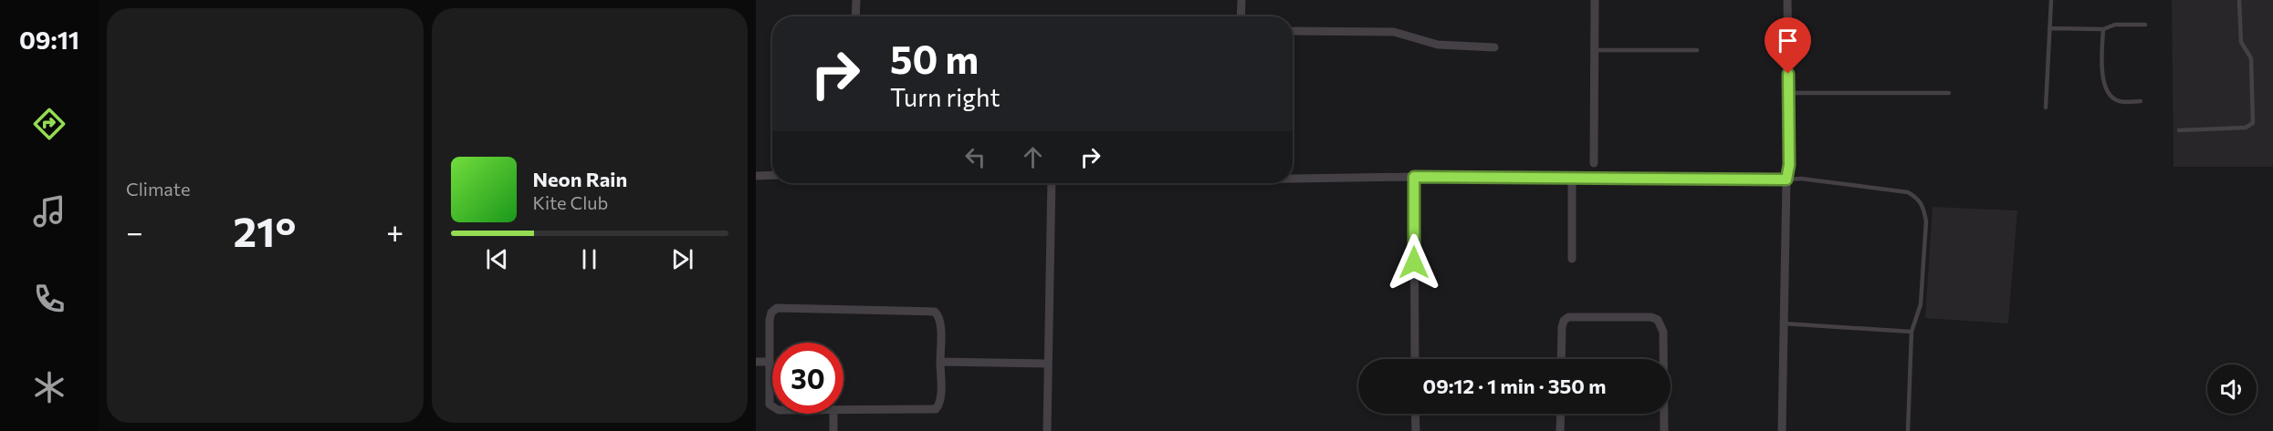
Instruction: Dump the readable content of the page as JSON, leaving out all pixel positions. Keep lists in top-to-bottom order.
{
  "page": {
    "tabs": "09:11",
    "tile": "Climate",
    "turn": ["50 m", "Turn right"],
    "song": ["Neon Rain", "Kite Club"],
    "heat": ["−", "21°", "+"],
    "limit": "30",
    "trip": "09:12 · 1 min · 350 m"
  }
}
